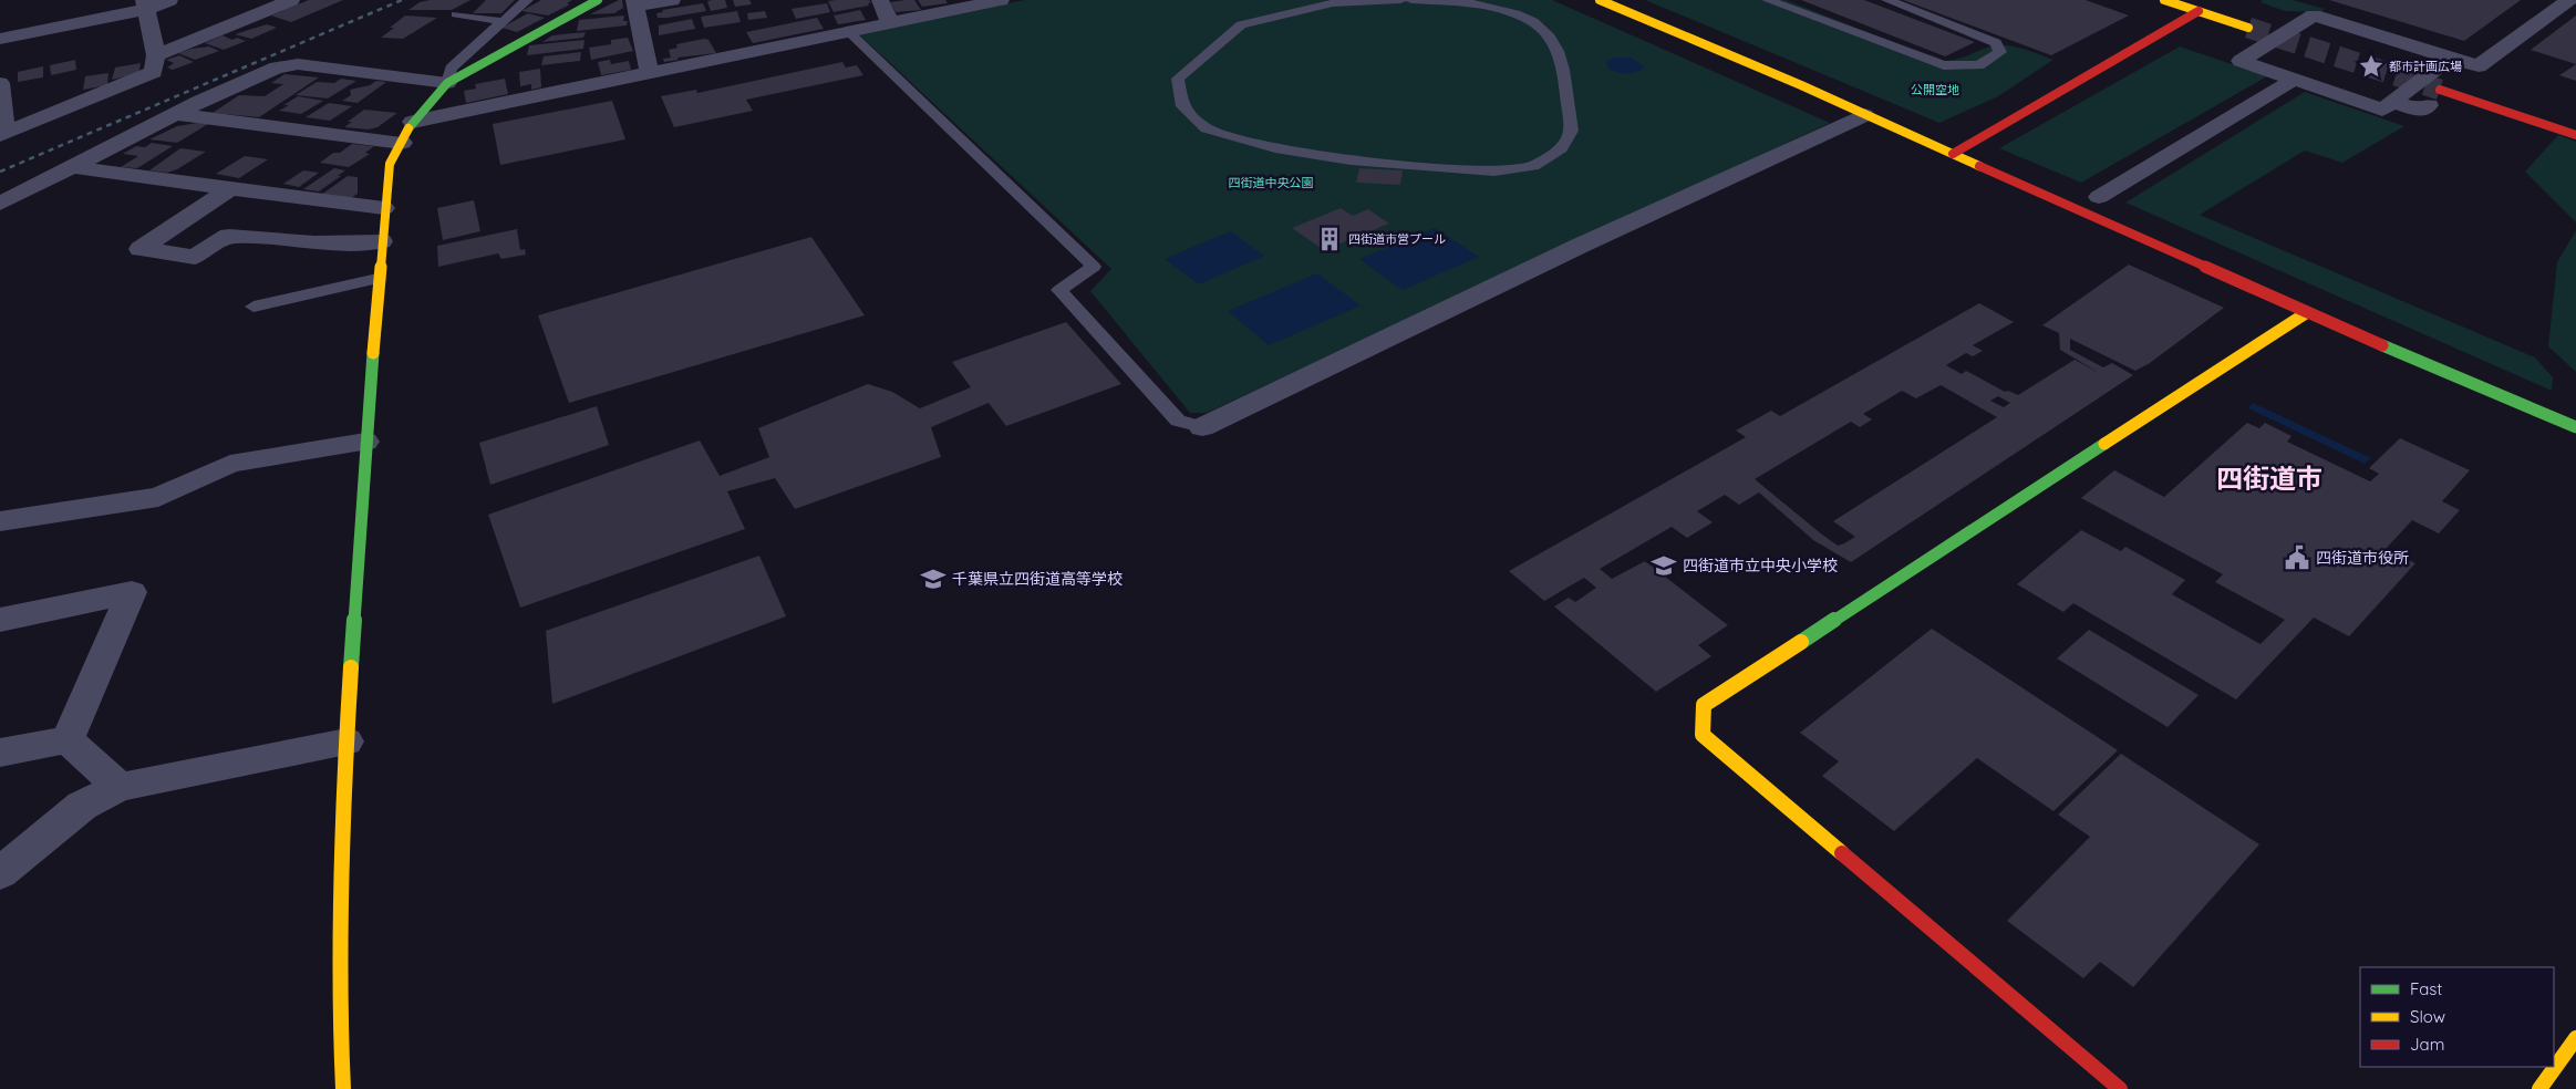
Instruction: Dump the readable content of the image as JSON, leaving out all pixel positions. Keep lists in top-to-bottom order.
{
  "districts": ["四街道市"],
  "parks": ["公開空地", "四街道中央公園"],
  "places": {
    "place": ["都市計画広場"],
    "building": ["四街道市営プール"],
    "public building": ["四街道市役所"],
    "school or university": ["四街道市立中央小学校", "千葉県立四街道高等学校"]
  },
  "legend": ["Fast", "Slow", "Jam"]
}
